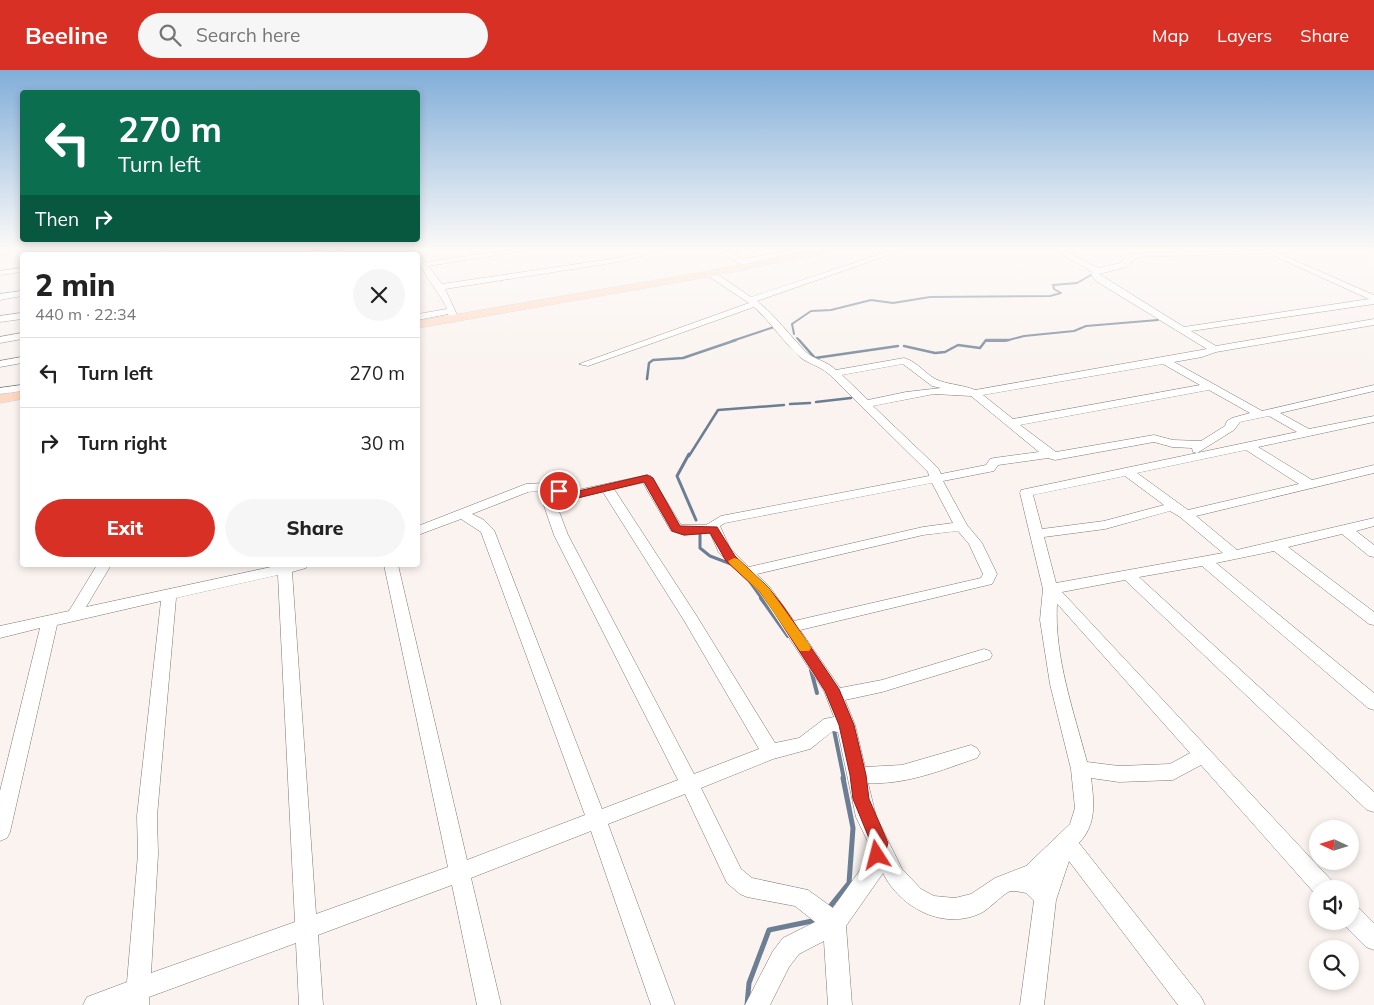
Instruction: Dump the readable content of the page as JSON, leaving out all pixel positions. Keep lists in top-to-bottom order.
{
  "north": "left",
  "page": {
    "header": "Beeline",
    "search": "Search here",
    "nav": ["Map", "Layers", "Share"],
    "turn": ["270 m", "Turn left"],
    "then": "Then",
    "heading": ["2 min", "440 m · 22:34"],
    "list": [
      {
        "name": "Turn left",
        "value": "270 m"
      },
      {
        "name": "Turn right",
        "value": "30 m"
      }
    ],
    "buttons": ["Exit", "Share"]
  }
}
